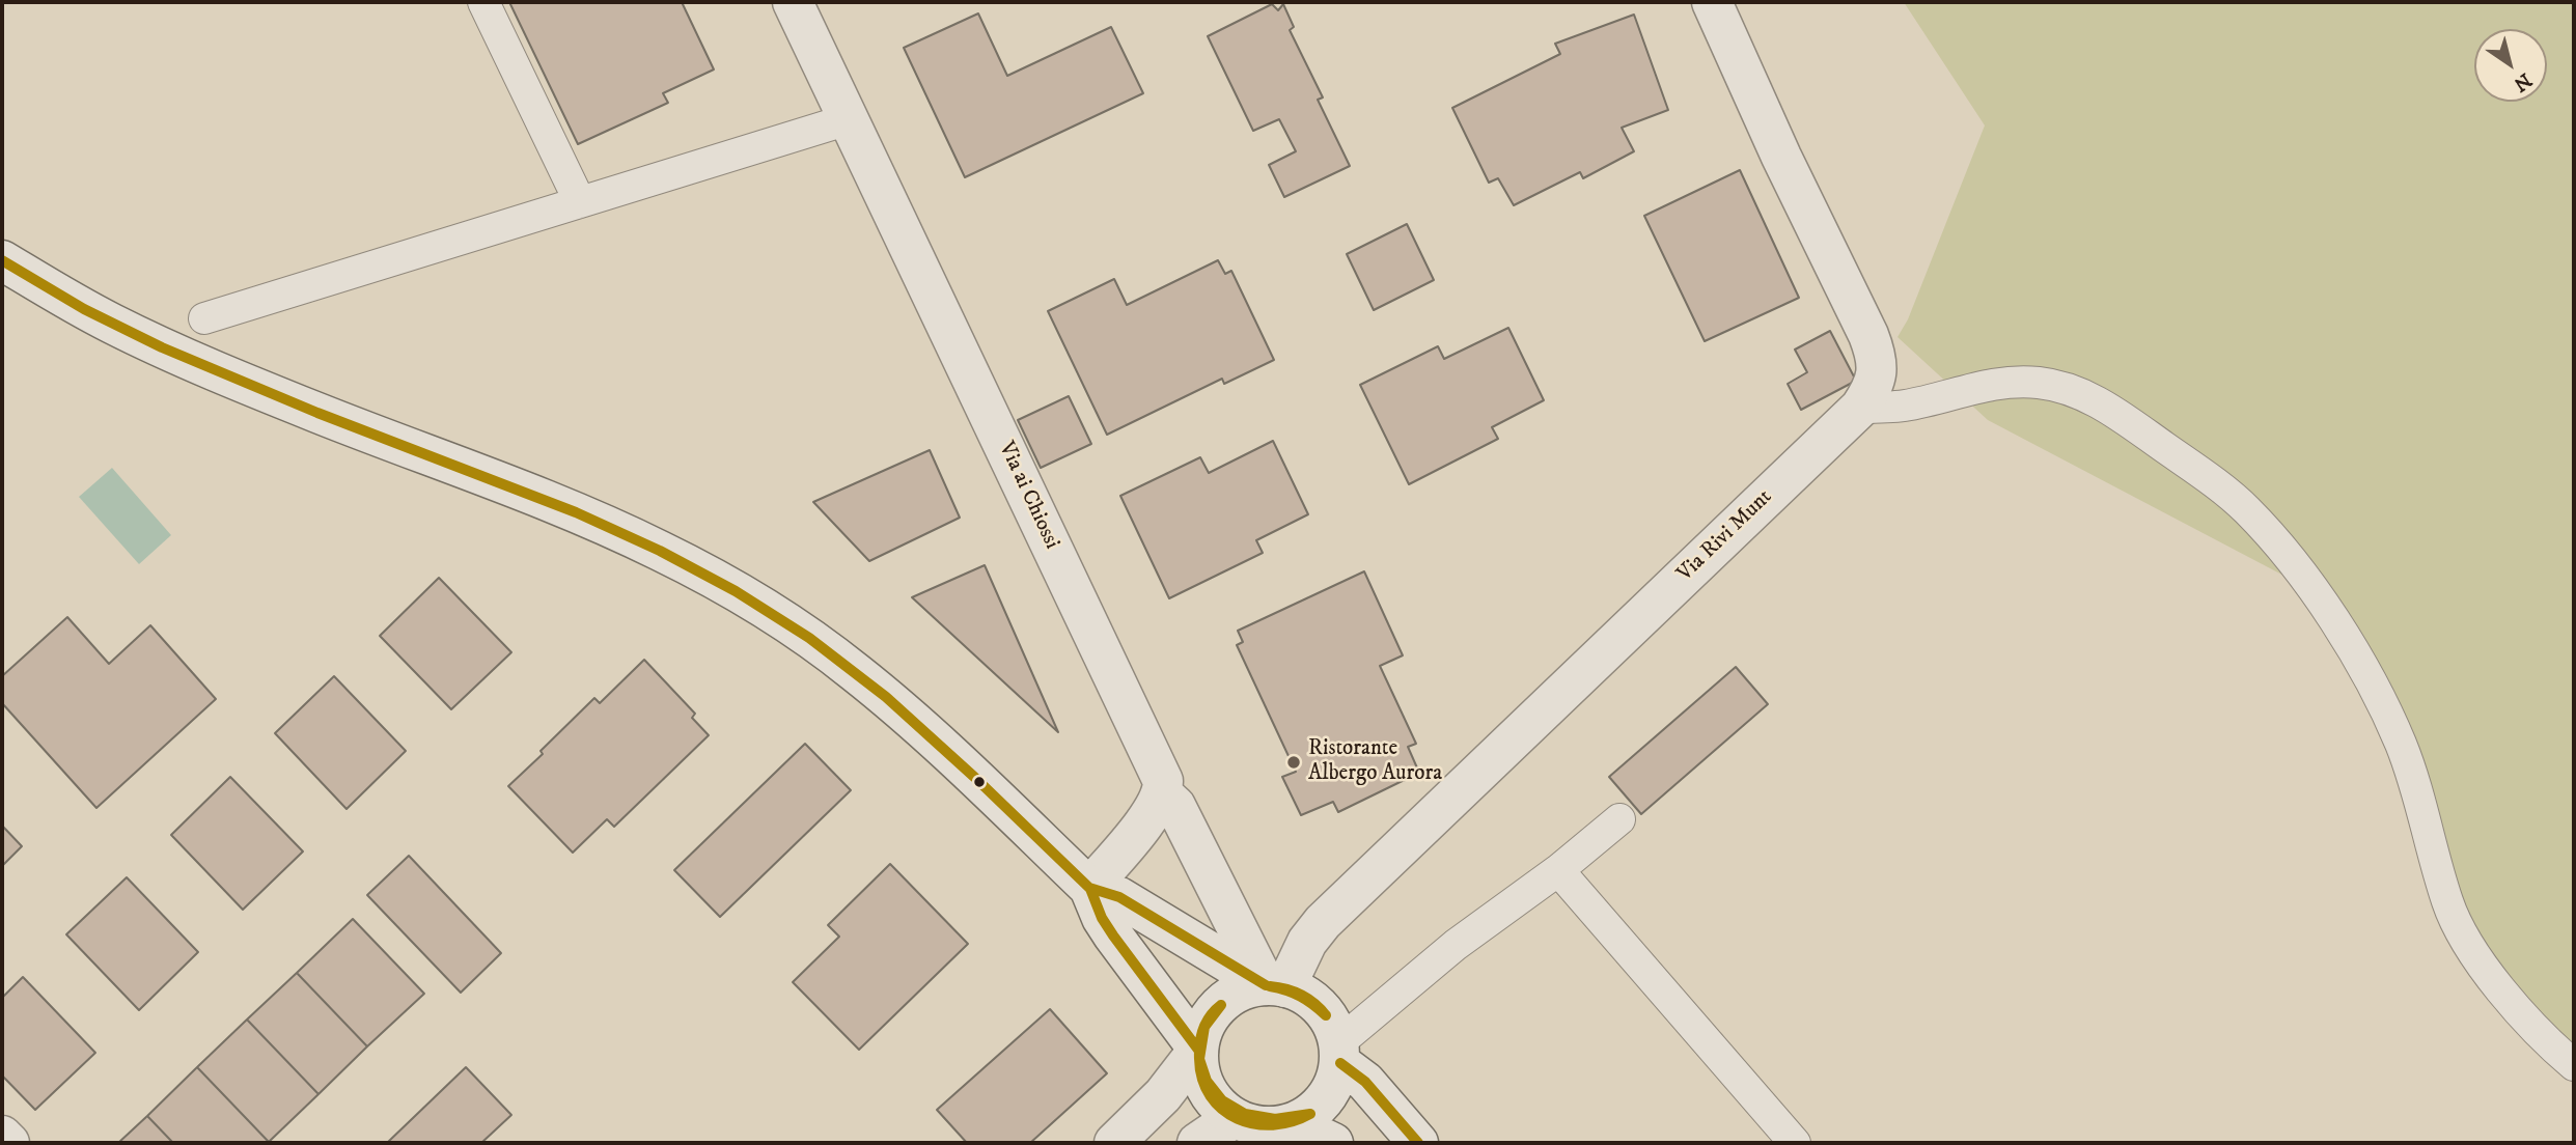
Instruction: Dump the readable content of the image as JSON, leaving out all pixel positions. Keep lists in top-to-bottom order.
{
  "streets": {
    "street": ["Via ai Chiossi", "Via Rivi Munt"]
  },
  "crossings": [
    ["Via ai Chiossi", "Via Rivi Munt"]
  ],
  "places": ["Ristorante Albergo Aurora"],
  "north": "bottom right"
}
